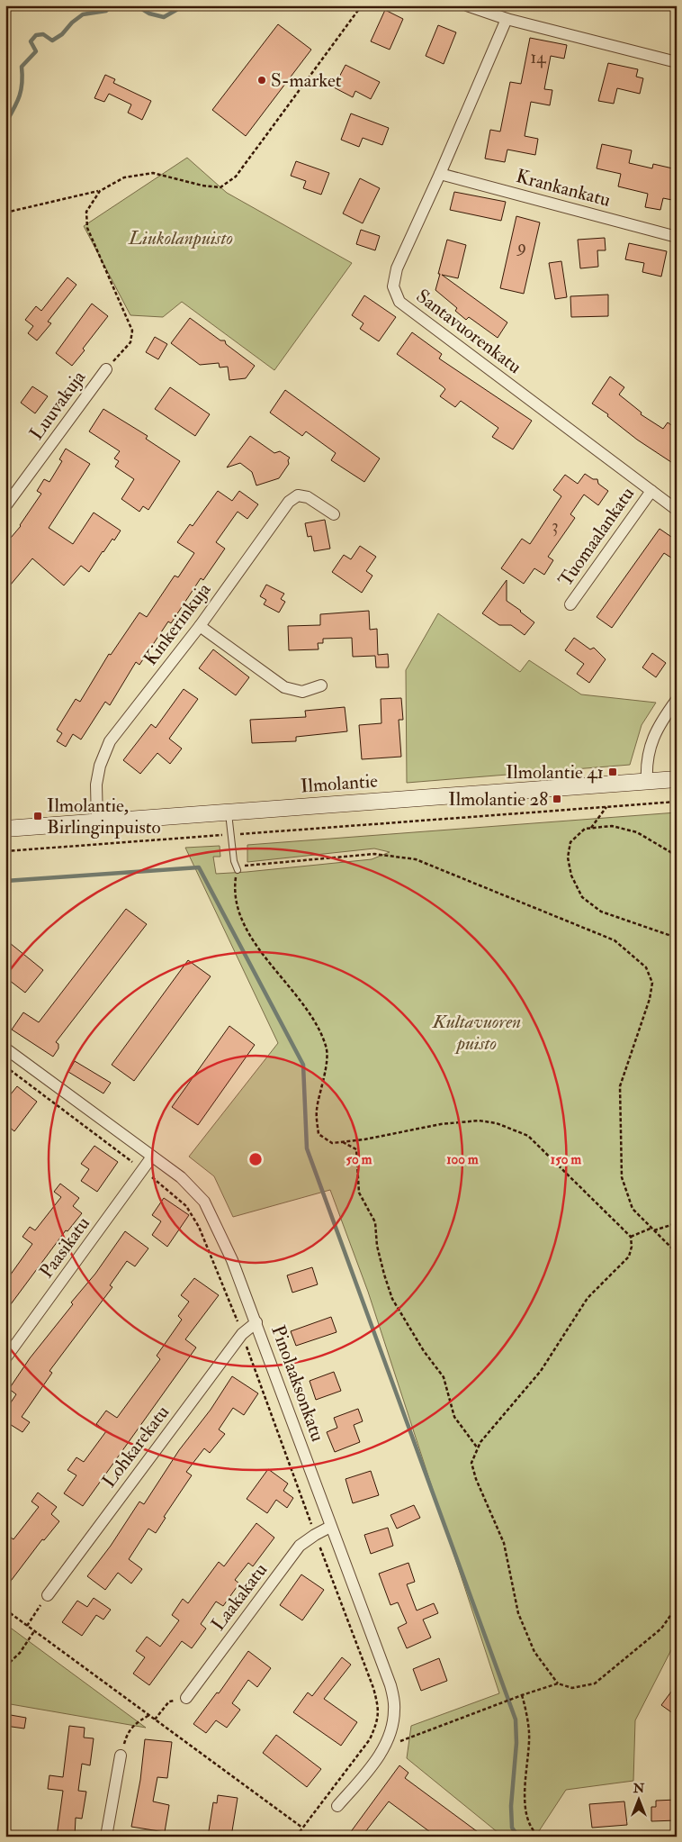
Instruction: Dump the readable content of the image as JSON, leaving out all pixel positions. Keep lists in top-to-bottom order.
{
  "streets": {
    "street": [
      "Krankankatu",
      "Santavuorenkatu",
      "Luuvakuja",
      "Tuomaalankatu",
      "Kinkerinkuja",
      "Ilmolantie",
      "Paasikatu",
      "Pinolaaksonkatu",
      "Lohkarekatu",
      "Laakakatu"
    ]
  },
  "crossings": [
    ["Krankankatu", "Santavuorenkatu"],
    ["Santavuorenkatu", "Tuomaalankatu"],
    ["Kinkerinkuja", "Ilmolantie"],
    ["Paasikatu", "Pinolaaksonkatu"],
    ["Pinolaaksonkatu", "Lohkarekatu"],
    ["Pinolaaksonkatu", "Laakakatu"]
  ],
  "parks": ["Liukolanpuisto", "Kultavuoren puisto"],
  "places": {
    "other": ["S-market"],
    "transit": ["Ilmolantie 41", "Ilmolantie 28", "Ilmolantie, Birlinginpuisto"]
  },
  "house_numbers": ["14", "9", "3"],
  "north": "top",
  "rings": ["50 m", "100 m", "150 m"]
}
